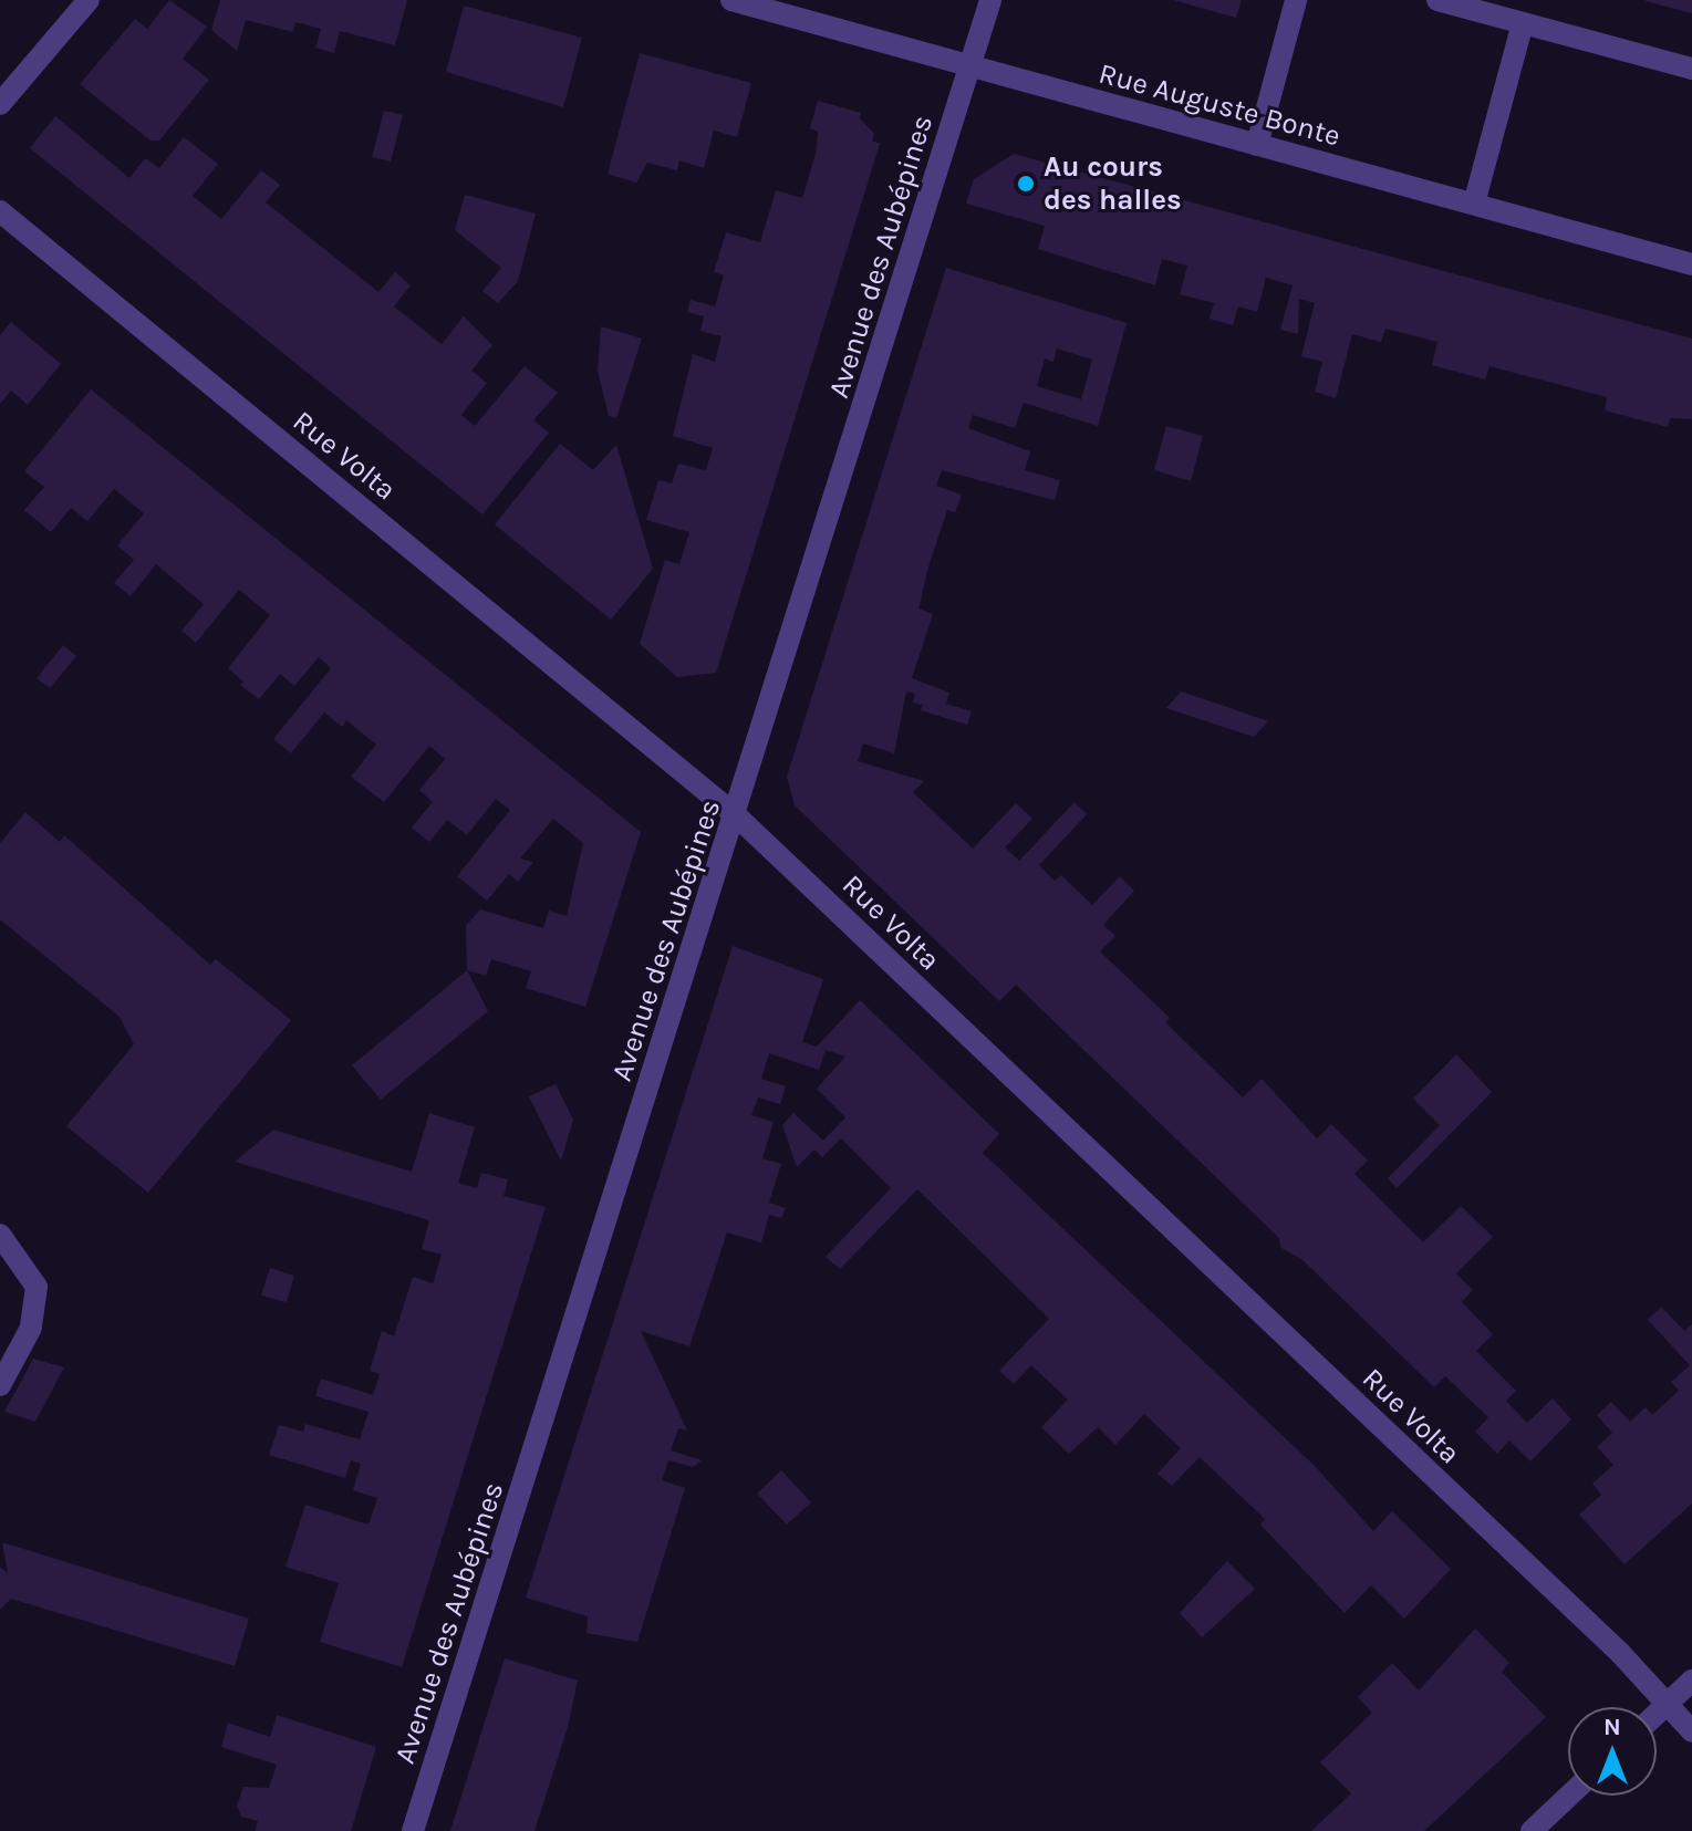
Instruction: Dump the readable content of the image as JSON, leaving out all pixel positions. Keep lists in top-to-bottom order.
{
  "streets": {
    "street": ["Rue Auguste Bonte", "Avenue des Aubépines", "Rue Volta"]
  },
  "crossings": [
    ["Rue Auguste Bonte", "Avenue des Aubépines"],
    ["Avenue des Aubépines", "Rue Volta"]
  ],
  "places": ["Au cours des halles"],
  "north": "top"
}
